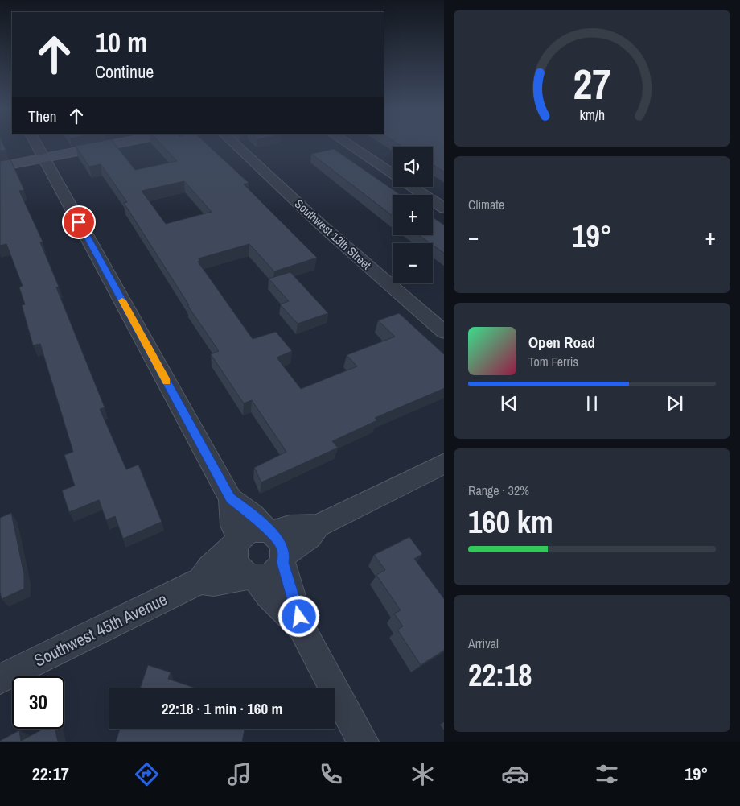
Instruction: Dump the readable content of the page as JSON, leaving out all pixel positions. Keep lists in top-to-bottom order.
{
  "streets": {
    "street": ["Southwest 13th Street", "Southwest 45th Avenue"]
  },
  "page": {
    "turn": ["10 m", "Continue"],
    "then": "Then",
    "map_buttons": ["+", "−"],
    "tile": [
      "Climate",
      ["Range · 32%", "160 km"],
      ["Arrival", "22:18"]
    ],
    "heat": ["−", "19°", "+"],
    "song": ["Open Road", "Tom Ferris"],
    "limit": "30",
    "trip": "22:18 · 1 min · 160 m",
    "tabs": ["22:17", "19°"],
    "gauge": ["27", "km/h"]
  }
}
